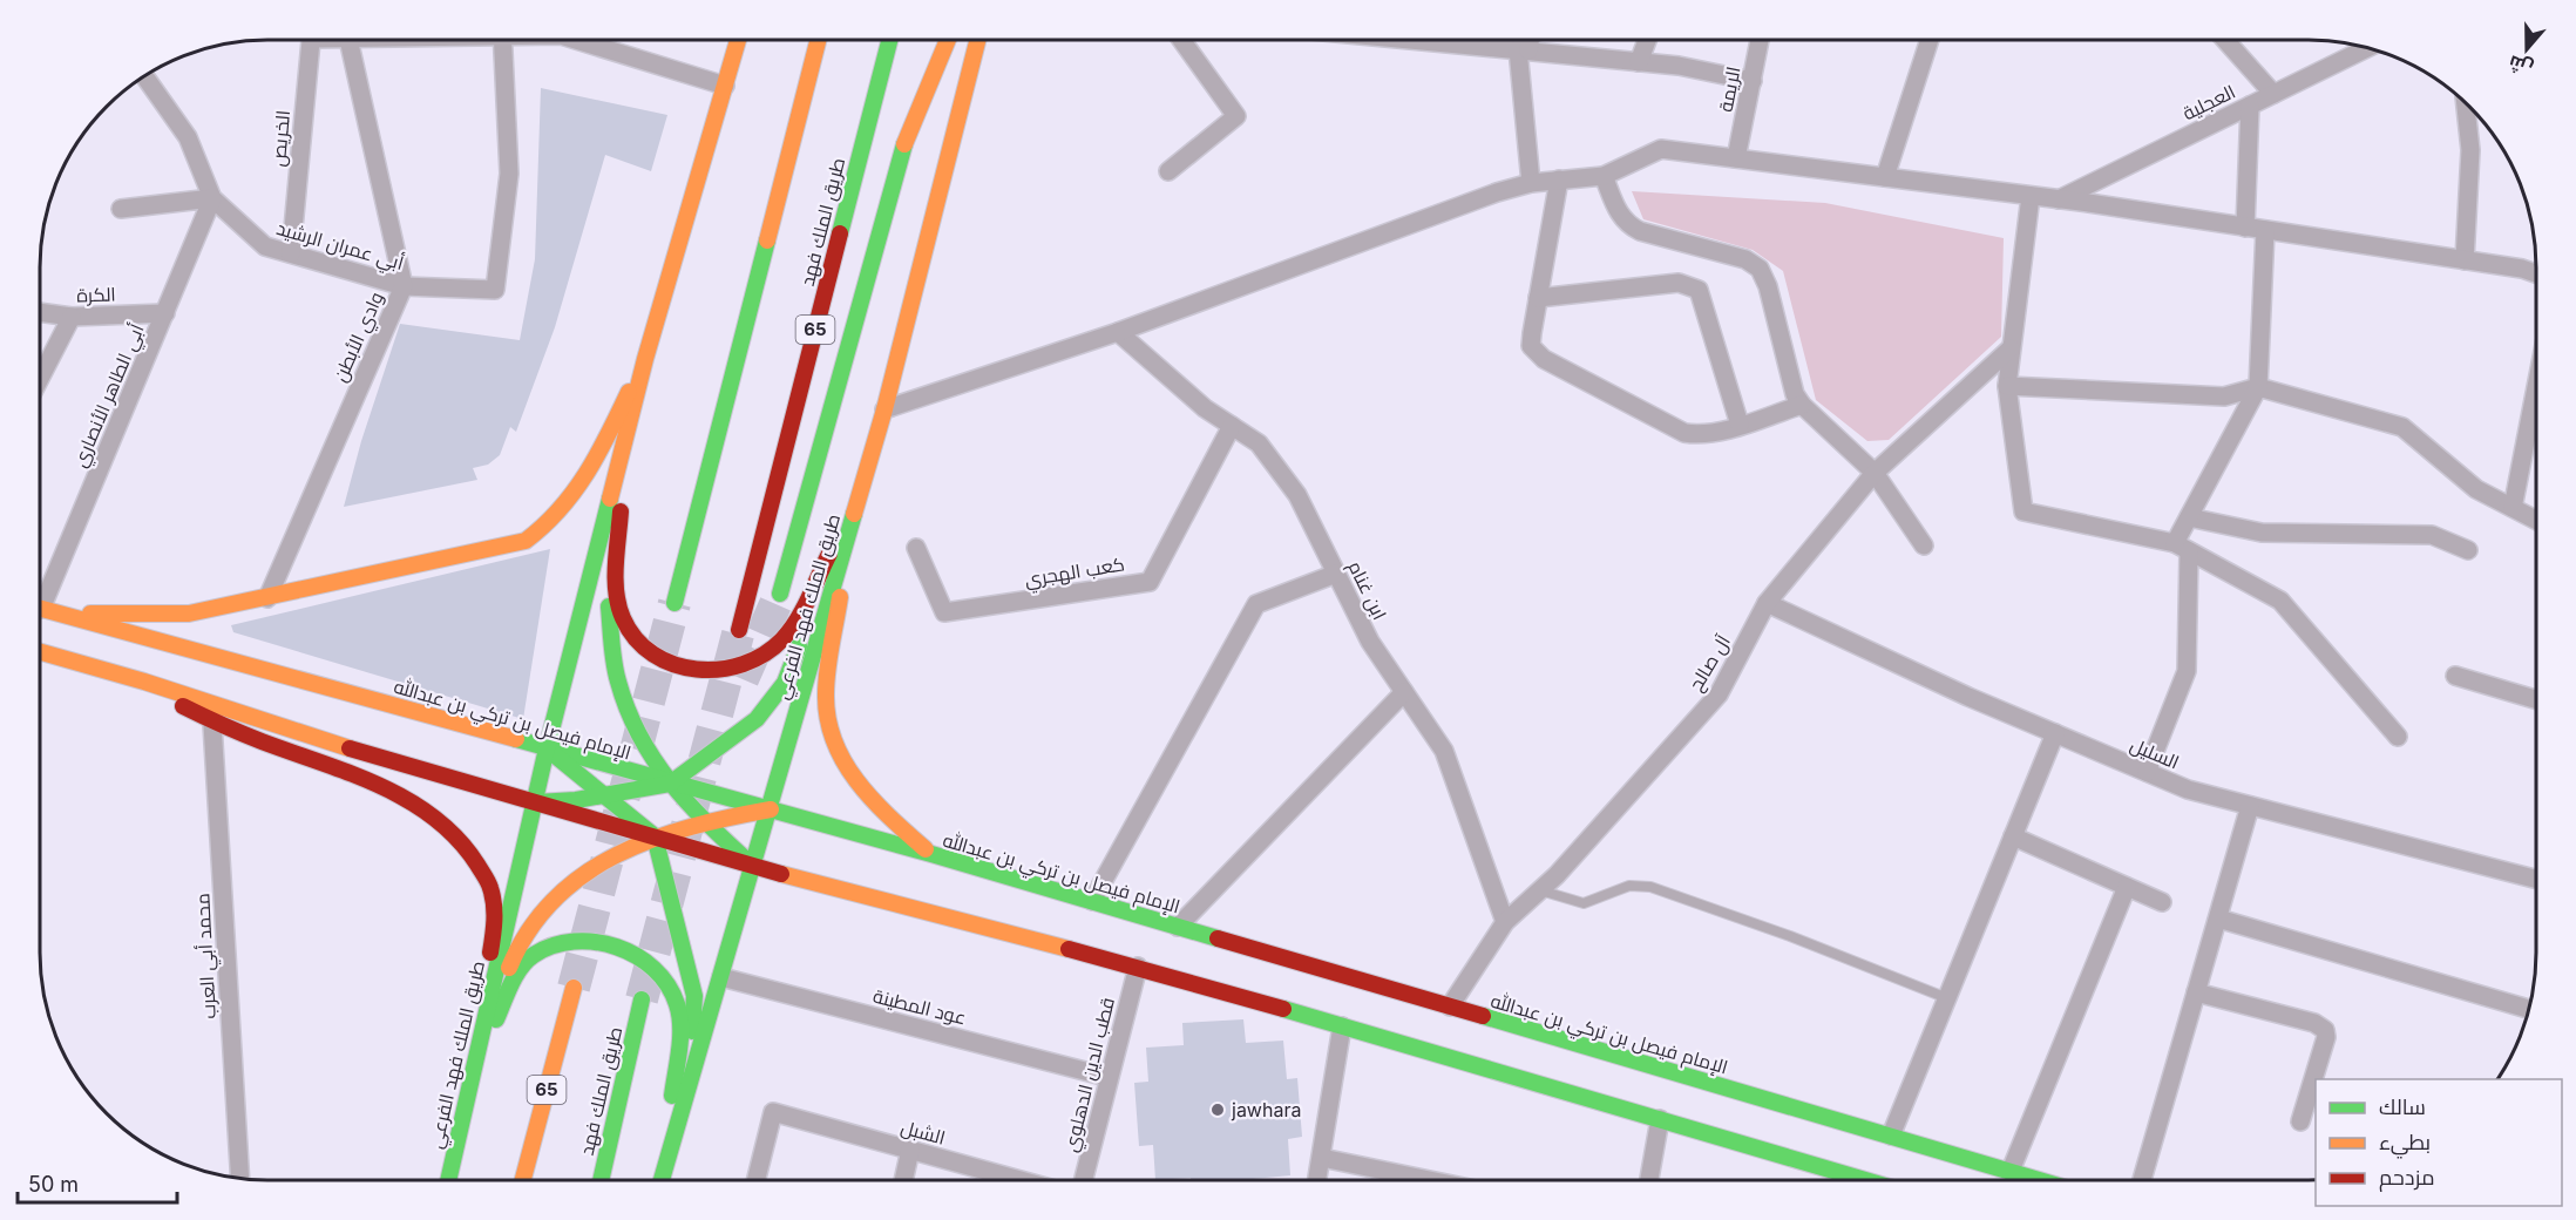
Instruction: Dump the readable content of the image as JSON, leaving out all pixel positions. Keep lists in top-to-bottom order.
{
  "streets": {
    "main road": [
      "طريق الملك فهد",
      "65",
      "طريق الملك فهد الفرعي",
      "الإمام فيصل بن تركي بن عبدالله"
    ],
    "street": [
      "الريمة",
      "العجلية",
      "الخريص",
      "أبي عمران الرشيد",
      "الكرة",
      "وادي الأبطن",
      "أبي الطاهر الأنصاري",
      "كعب الهجري",
      "ابن غنام",
      "آل صالح",
      "السليل",
      "محمد أبي العرب",
      "عود المطينة",
      "قطب الدين الدهلوي",
      "الشبل"
    ]
  },
  "crossings": [
    ["الخريص", "أبي عمران الرشيد"],
    ["أبي عمران الرشيد", "وادي الأبطن"],
    ["أبي عمران الرشيد", "أبي الطاهر الأنصاري"],
    ["الكرة", "أبي الطاهر الأنصاري"],
    ["أبي الطاهر الأنصاري", "الإمام فيصل بن تركي بن عبدالله"],
    ["كعب الهجري", "ابن غنام"],
    ["ابن غنام", "آل صالح"],
    ["طريق الملك فهد الفرعي", "الإمام فيصل بن تركي بن عبدالله"],
    ["طريق الملك فهد الفرعي", "عود المطينة"],
    ["آل صالح", "الإمام فيصل بن تركي بن عبدالله"],
    ["آل صالح", "السليل"],
    ["عود المطينة", "قطب الدين الدهلوي"]
  ],
  "places": ["jawhara"],
  "legend": ["سالك", "بطيء", "مزدحم"],
  "scale_bar": "50 m",
  "north": "bottom"
}
